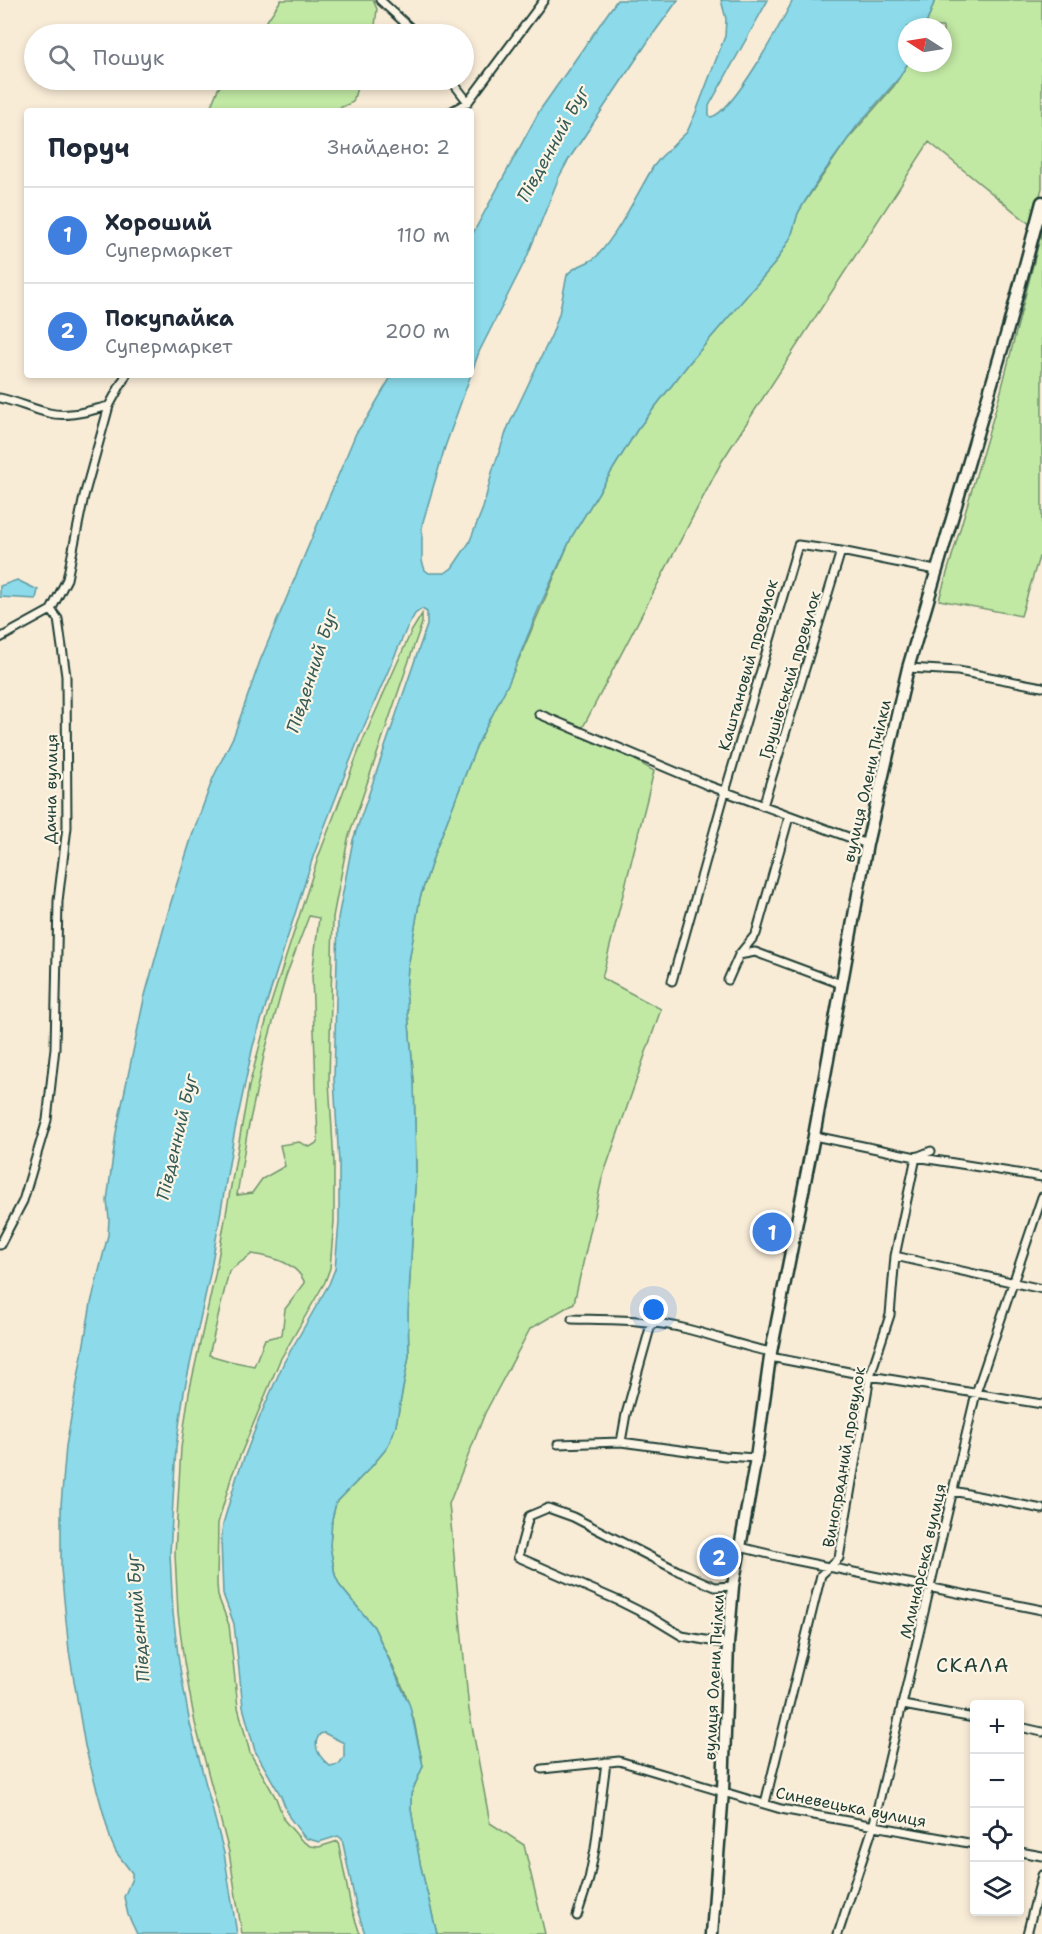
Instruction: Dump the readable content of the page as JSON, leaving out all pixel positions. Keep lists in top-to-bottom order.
{
  "streets": {
    "street": [
      "Каштановий провулок",
      "Грушівський провулок",
      "вулиця Олени Пчілки",
      "Дачна вулиця",
      "Виноградний провулок",
      "Млинарська вулиця",
      "Синевецька вулиця"
    ]
  },
  "crossings": [
    ["Каштановий провулок", "Грушівський провулок"],
    ["вулиця Олени Пчілки", "Синевецька вулиця"],
    ["Виноградний провулок", "Синевецька вулиця"],
    ["Млинарська вулиця", "Синевецька вулиця"]
  ],
  "districts": ["СКАЛА"],
  "water": ["Південний Буг"],
  "north": "left",
  "page": {
    "search": "Пошук",
    "heading": ["Поруч", "Знайдено: 2"],
    "list": [
      {
        "mark": "1",
        "name": "Хороший",
        "note": "Супермаркет",
        "value": "110 m"
      },
      {
        "mark": "2",
        "name": "Покупайка",
        "note": "Супермаркет",
        "value": "200 m"
      }
    ],
    "pins": ["1", "2"],
    "map_buttons": ["+", "−"]
  }
}
